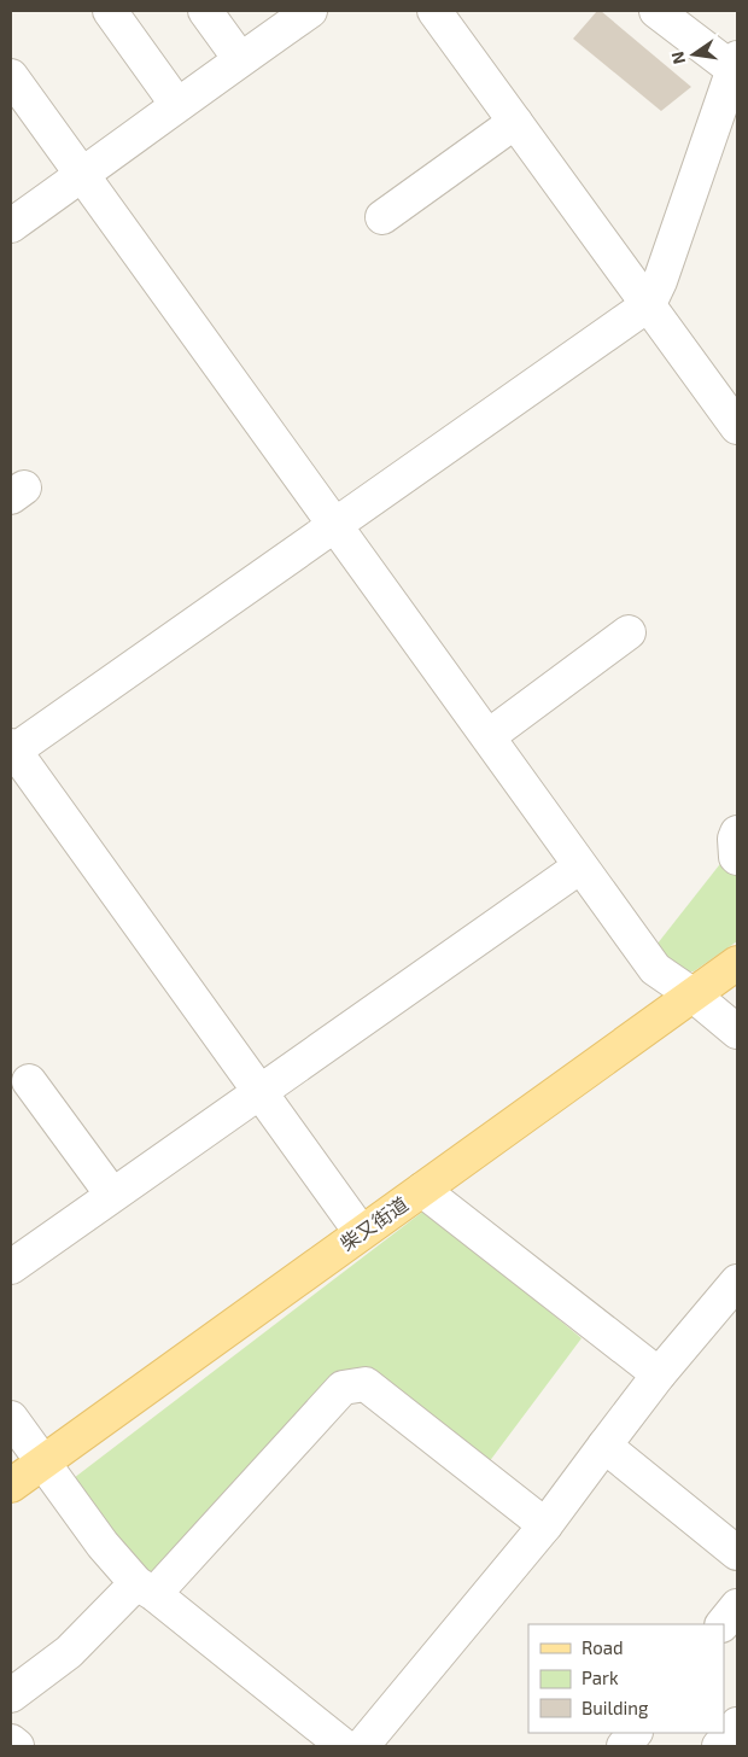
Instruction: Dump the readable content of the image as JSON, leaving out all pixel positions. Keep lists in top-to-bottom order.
{
  "streets": {
    "main road": ["柴又街道"]
  },
  "legend": ["Road", "Park", "Building"],
  "north": "left"
}
